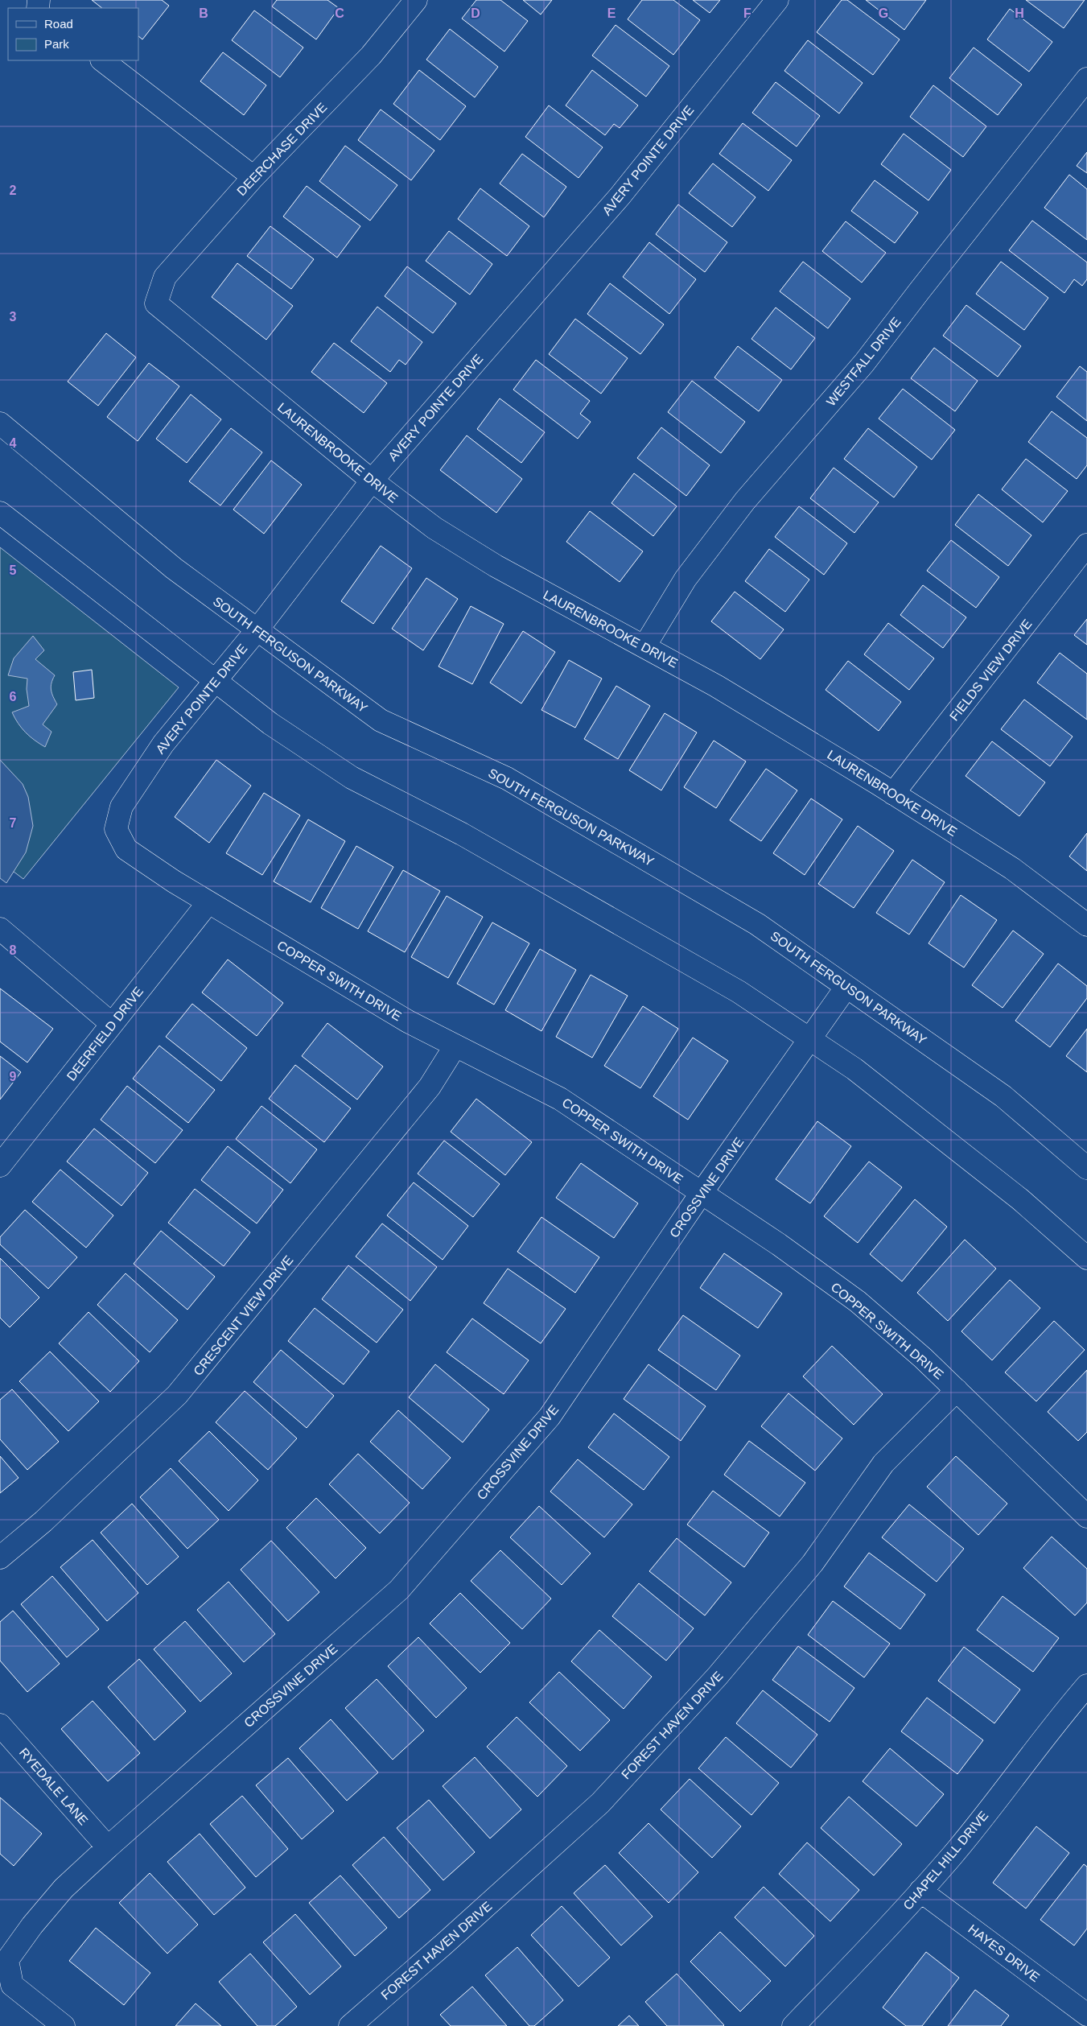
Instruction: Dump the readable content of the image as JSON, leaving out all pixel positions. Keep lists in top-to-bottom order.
{
  "streets": {
    "street": [
      "DEERCHASE DRIVE",
      "AVERY POINTE DRIVE",
      "WESTFALL DRIVE",
      "LAURENBROOKE DRIVE",
      "SOUTH FERGUSON PARKWAY",
      "FIELDS VIEW DRIVE",
      "COPPER SWITH DRIVE",
      "DEERFIELD DRIVE",
      "CROSSVINE DRIVE",
      "CRESCENT VIEW DRIVE",
      "FOREST HAVEN DRIVE",
      "RYEDALE LANE",
      "CHAPEL HILL DRIVE",
      "HAYES DRIVE"
    ]
  },
  "crossings": [
    ["DEERCHASE DRIVE", "LAURENBROOKE DRIVE"],
    ["AVERY POINTE DRIVE", "LAURENBROOKE DRIVE"],
    ["AVERY POINTE DRIVE", "SOUTH FERGUSON PARKWAY"],
    ["AVERY POINTE DRIVE", "COPPER SWITH DRIVE"],
    ["WESTFALL DRIVE", "LAURENBROOKE DRIVE"],
    ["LAURENBROOKE DRIVE", "FIELDS VIEW DRIVE"],
    ["SOUTH FERGUSON PARKWAY", "CROSSVINE DRIVE"],
    ["COPPER SWITH DRIVE", "DEERFIELD DRIVE"],
    ["COPPER SWITH DRIVE", "CROSSVINE DRIVE"],
    ["COPPER SWITH DRIVE", "CRESCENT VIEW DRIVE"],
    ["COPPER SWITH DRIVE", "FOREST HAVEN DRIVE"],
    ["CROSSVINE DRIVE", "RYEDALE LANE"],
    ["CHAPEL HILL DRIVE", "HAYES DRIVE"]
  ],
  "legend": ["Road", "Park"],
  "grid": {
    "columns": [
      "B",
      "C",
      "D",
      "E",
      "F",
      "G",
      "H"
    ],
    "rows": [
      "2",
      "3",
      "4",
      "5",
      "6",
      "7",
      "8",
      "9"
    ]
  }
}
